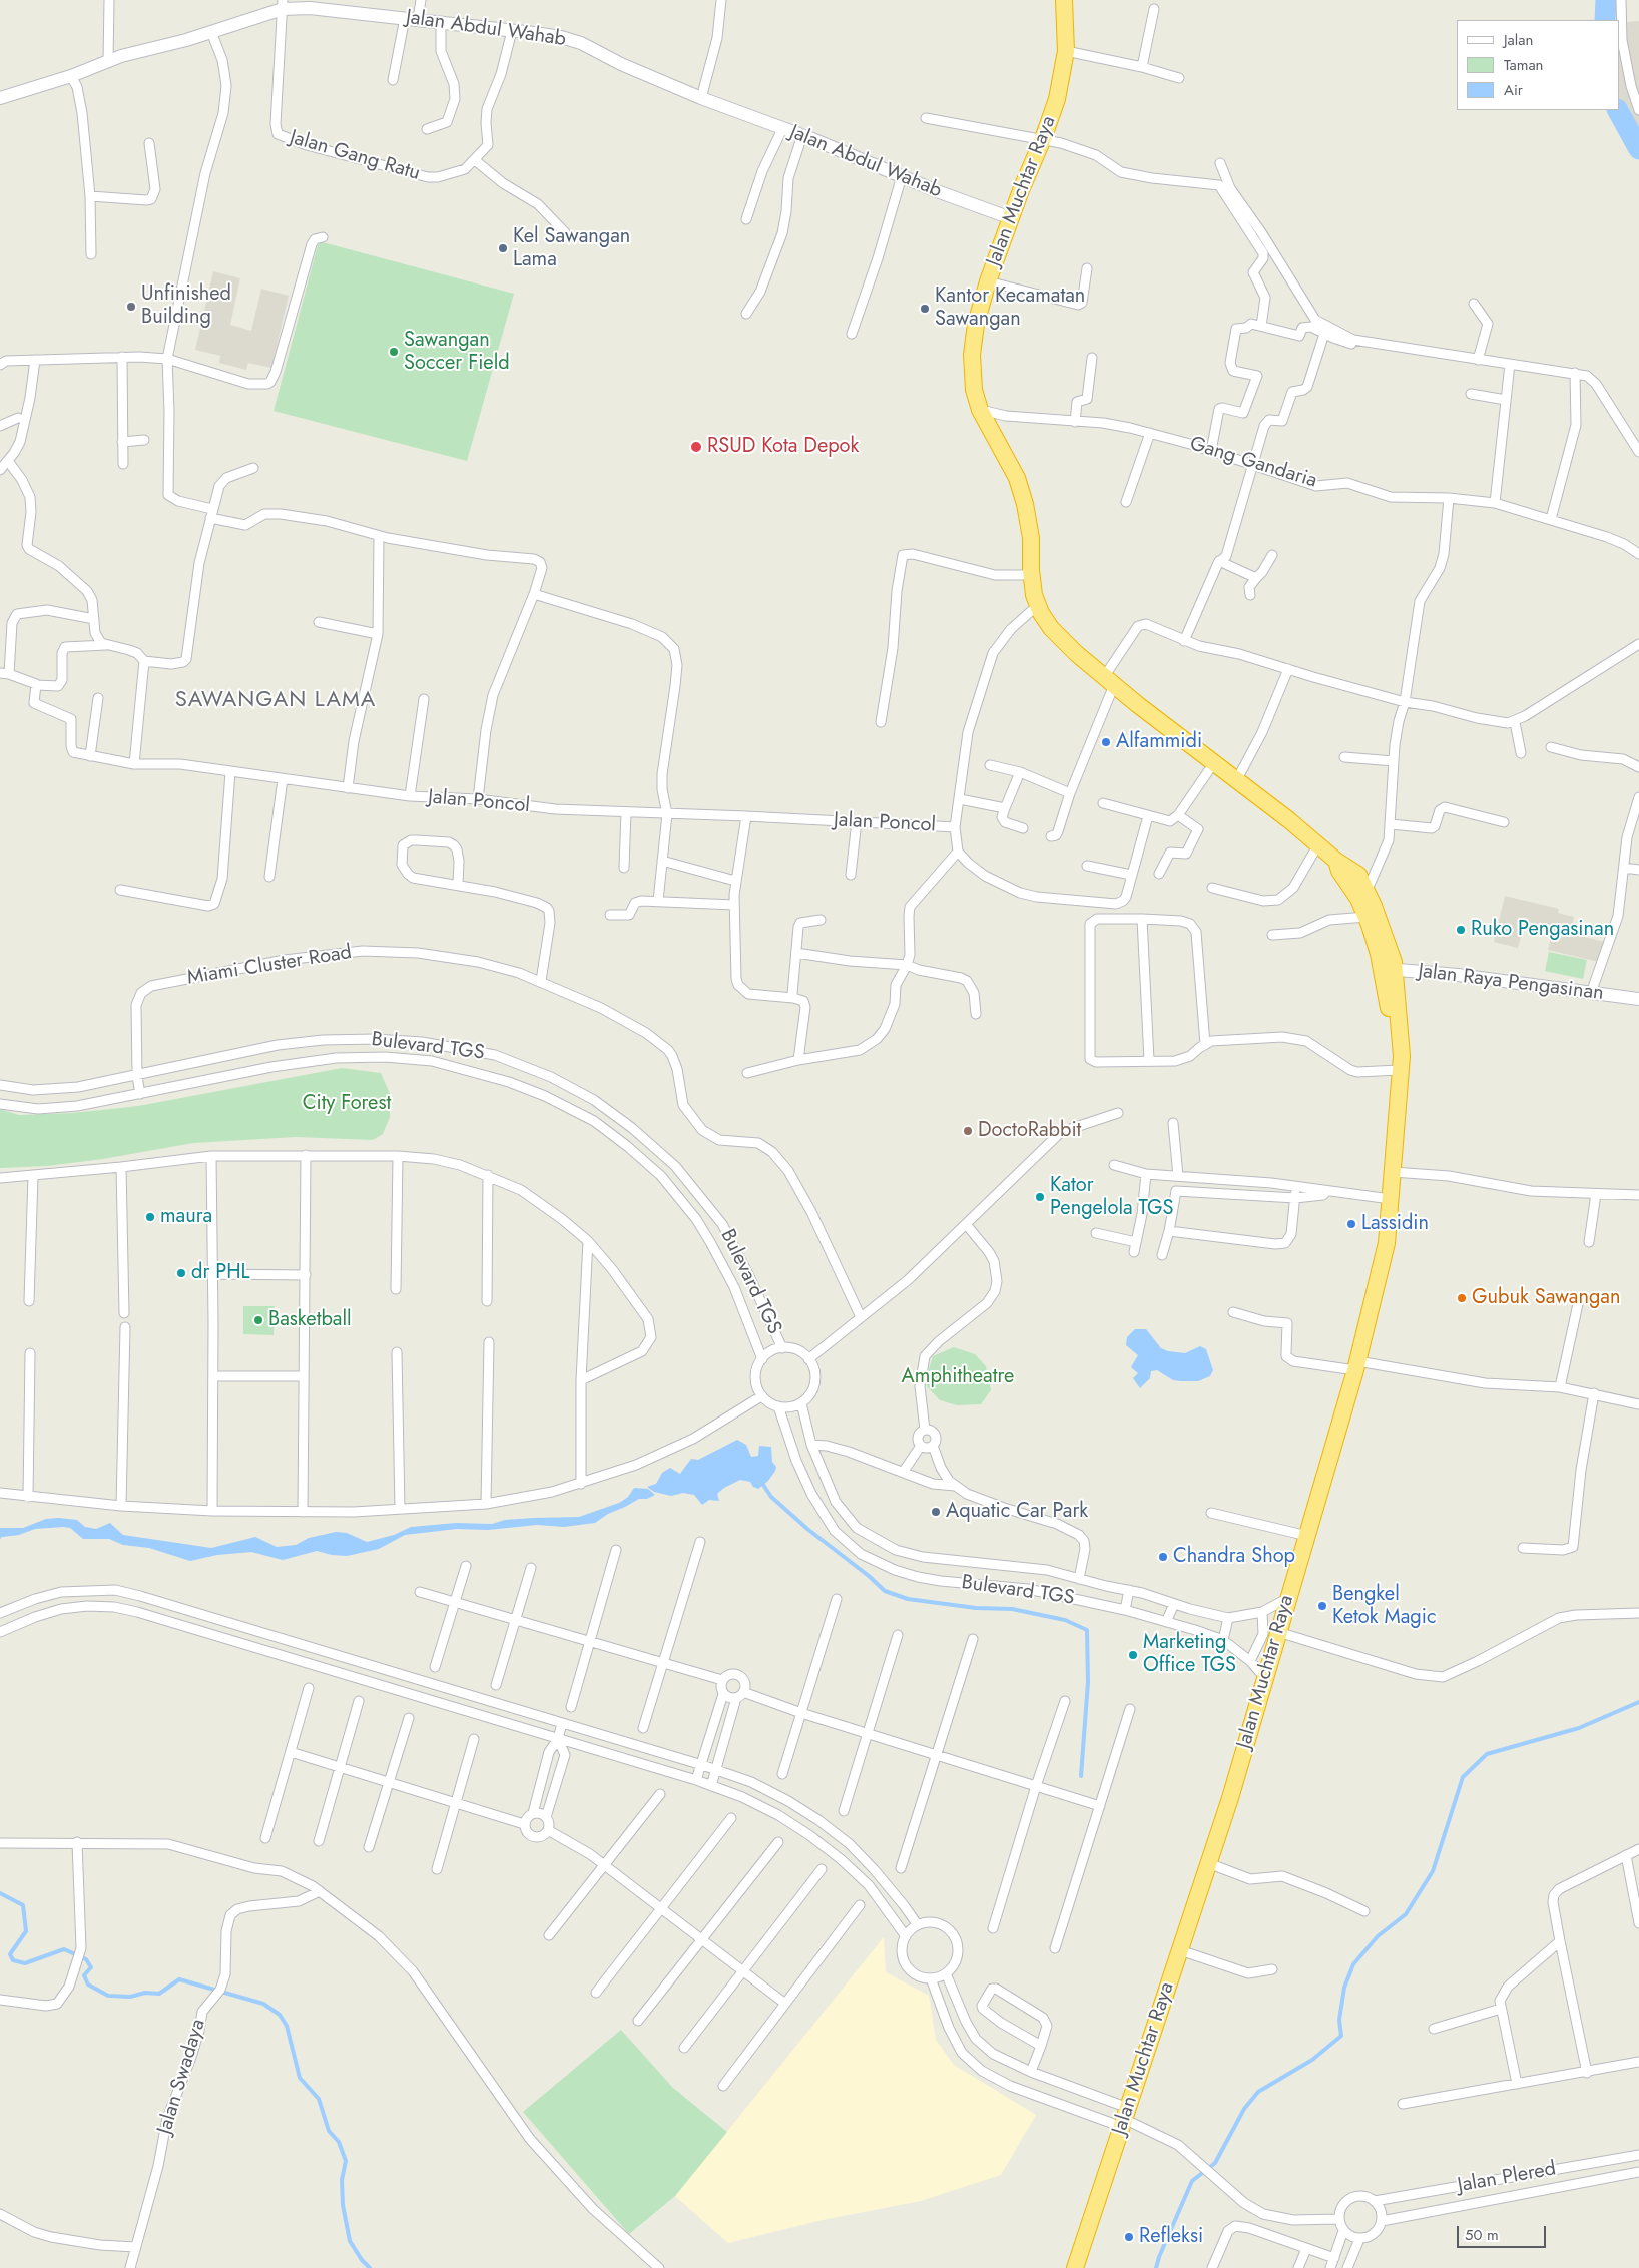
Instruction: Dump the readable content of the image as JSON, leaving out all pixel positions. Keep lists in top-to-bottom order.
{
  "streets": {
    "highway": ["Jalan Muchtar Raya"],
    "street": [
      "Jalan Abdul Wahab",
      "Jalan Gang Ratu",
      "Gang Gandaria",
      "Jalan Poncol",
      "Miami Cluster Road",
      "Jalan Raya Pengasinan",
      "Bulevard TGS",
      "Jalan Swadaya",
      "Jalan Plered"
    ]
  },
  "crossings": [
    ["Jalan Abdul Wahab", "Jalan Gang Ratu"],
    ["Jalan Abdul Wahab", "Jalan Muchtar Raya"],
    ["Jalan Muchtar Raya", "Gang Gandaria"],
    ["Jalan Muchtar Raya", "Jalan Poncol"],
    ["Jalan Muchtar Raya", "Jalan Raya Pengasinan"],
    ["Jalan Muchtar Raya", "Bulevard TGS"],
    ["Miami Cluster Road", "Bulevard TGS"]
  ],
  "districts": ["SAWANGAN LAMA"],
  "parks": ["City Forest", "Amphitheatre"],
  "places": [
    "Kel Sawangan Lama",
    "Unfinished Building",
    "Kantor Kecamatan Sawangan",
    "Sawangan Soccer Field",
    "RSUD Kota Depok",
    "Alfammidi",
    "Ruko Pengasinan",
    "DoctoRabbit",
    "Kator Pengelola TGS",
    "maura",
    "Lassidin",
    "dr PHL",
    "Gubuk Sawangan",
    "Basketball",
    "Aquatic Car Park",
    "Chandra Shop",
    "Bengkel Ketok Magic",
    "Marketing Office TGS",
    "Refleksi"
  ],
  "legend": ["Jalan", "Taman", "Air"],
  "scale_bar": "50 m"
}
